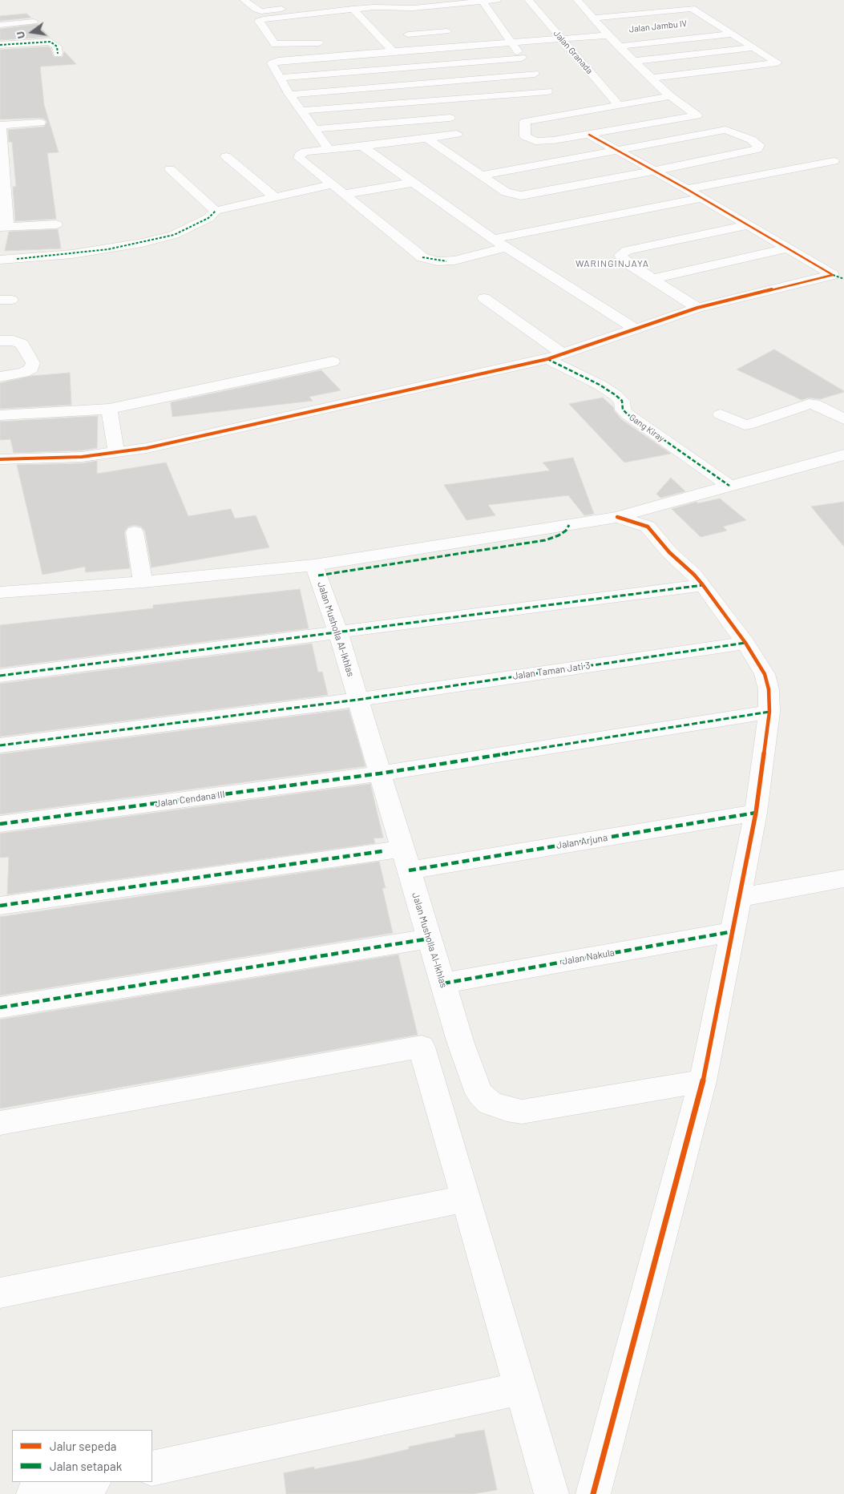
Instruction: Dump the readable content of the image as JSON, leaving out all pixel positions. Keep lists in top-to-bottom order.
{
  "streets": {
    "street": [
      "Jalan Jambu IV",
      "Jalan Granada",
      "Gang Kiray",
      "Jalan Musholla Al-Ikhlas",
      "Jalan Taman Jati 3",
      "Jalan Cendana III",
      "Jalan Arjuna",
      "Jalan Nakula"
    ]
  },
  "crossings": [
    ["Jalan Jambu IV", "Jalan Granada"],
    ["Jalan Musholla Al-Ikhlas", "Jalan Taman Jati 3"],
    ["Jalan Musholla Al-Ikhlas", "Jalan Cendana III"],
    ["Jalan Musholla Al-Ikhlas", "Jalan Arjuna"],
    ["Jalan Musholla Al-Ikhlas", "Jalan Nakula"]
  ],
  "districts": ["WARINGINJAYA"],
  "legend": ["Jalur sepeda", "Jalan setapak"],
  "north": "left"
}
